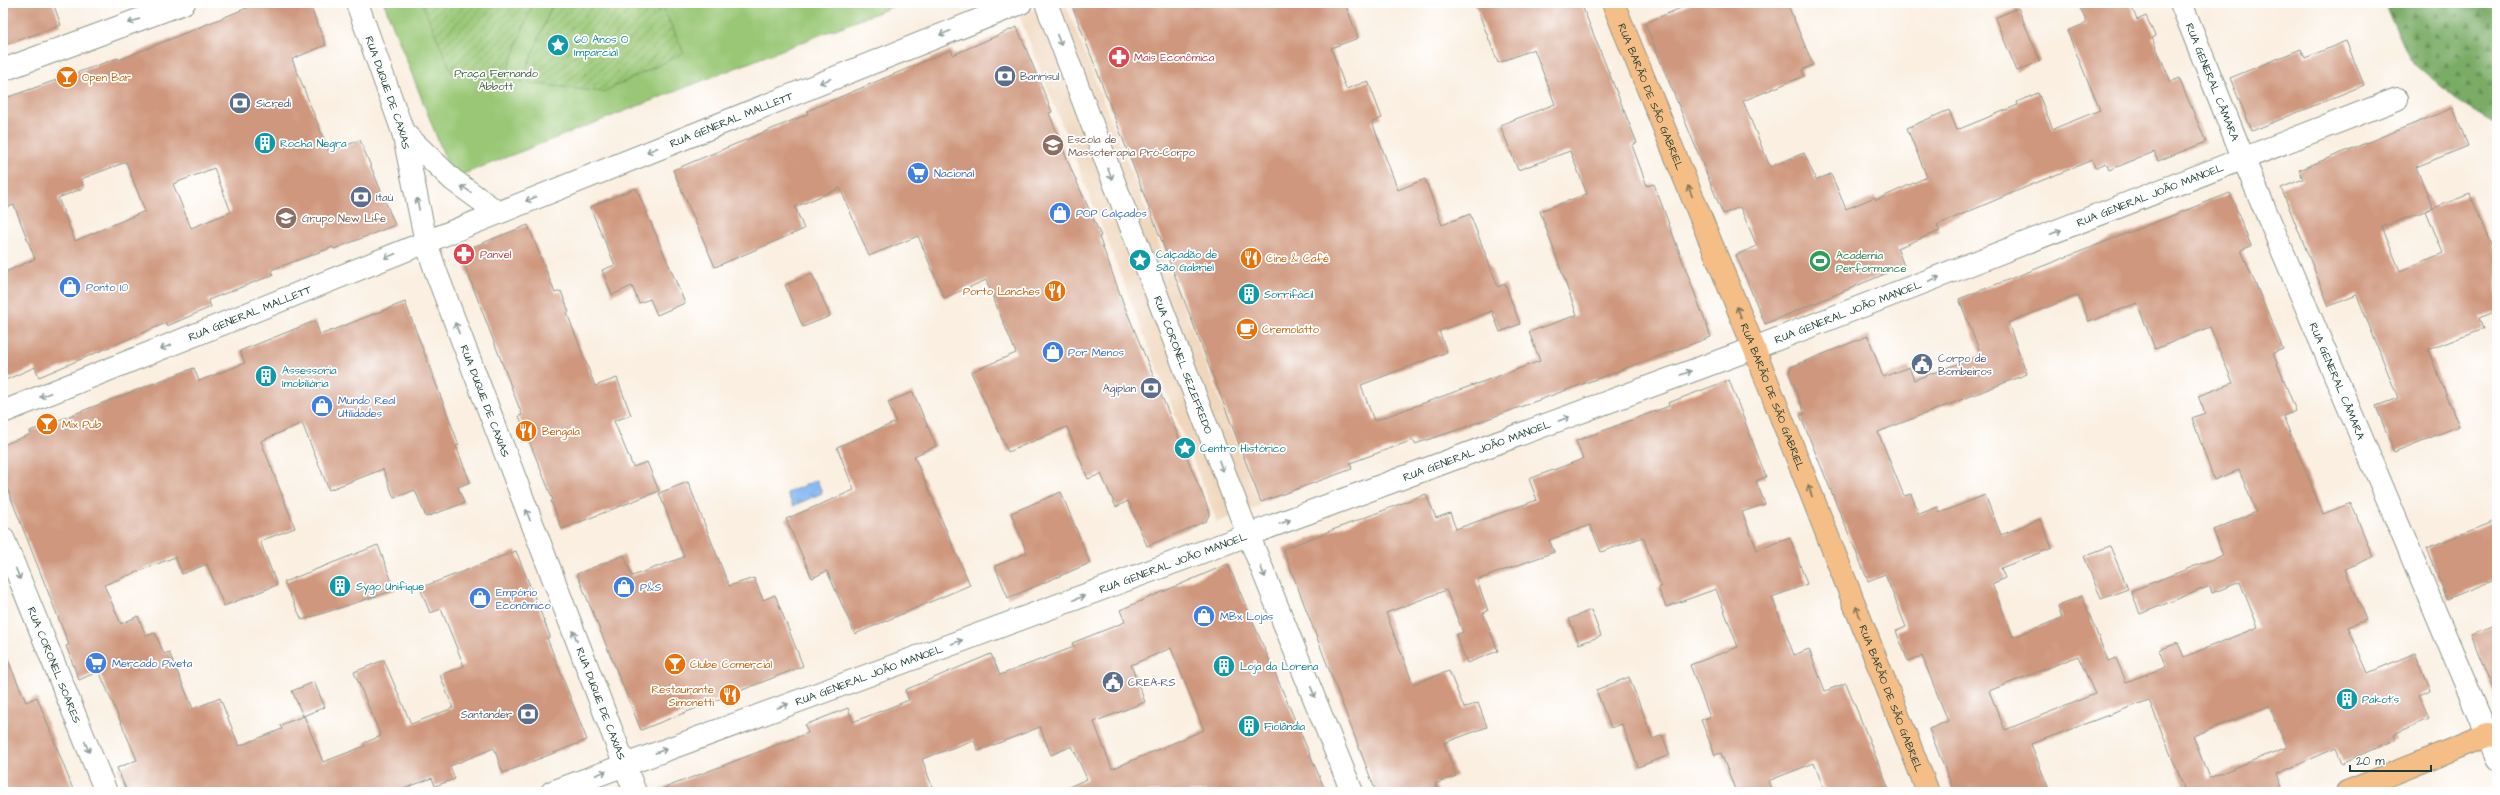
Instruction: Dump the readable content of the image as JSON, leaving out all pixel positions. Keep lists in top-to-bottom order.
{
  "streets": {
    "main road": ["RUA BARÃO DE SÃO GABRIEL"],
    "street": [
      "RUA GENERAL CÂMARA",
      "RUA DUQUE DE CAXIAS",
      "RUA GENERAL MALLETT",
      "RUA GENERAL JOÃO MANOEL",
      "RUA CORONEL SEZEFREDO",
      "RUA CORONEL SOARES"
    ]
  },
  "crossings": [
    ["RUA GENERAL CÂMARA", "RUA GENERAL JOÃO MANOEL"],
    ["RUA DUQUE DE CAXIAS", "RUA GENERAL MALLETT"],
    ["RUA DUQUE DE CAXIAS", "RUA GENERAL JOÃO MANOEL"],
    ["RUA BARÃO DE SÃO GABRIEL", "RUA GENERAL JOÃO MANOEL"],
    ["RUA GENERAL JOÃO MANOEL", "RUA CORONEL SEZEFREDO"]
  ],
  "one_way": [
    "RUA DUQUE DE CAXIAS",
    "RUA BARÃO DE SÃO GABRIEL",
    "RUA GENERAL MALLETT",
    "RUA GENERAL JOÃO MANOEL",
    "RUA CORONEL SEZEFREDO",
    "RUA CORONEL SOARES"
  ],
  "parks": ["Praça Fernando Abbott"],
  "places": {
    "place": ["60 Anos O Imparcial", "Calçadão de São Gabriel", "Centro Histórico"],
    "pharmacy": ["Mais Econômica", "Panvel"],
    "bank": [
      "Banrisul",
      "Sicredi",
      "Itaú",
      "Agiplan",
      "Santander"
    ],
    "bar": ["Open Bar", "Mix Pub", "Clube Comercial"],
    "building": [
      "Rocha Negra",
      "Sorrifácil",
      "Assessoria Imobiliária",
      "Sygo Unifique",
      "Loja da Lorena",
      "Pakot's",
      "Fiolândia"
    ],
    "school or university": ["Escola de Massoterapia Pró-Corpo", "Grupo New Life"],
    "supermarket": ["Nacional", "Mercado Piveta"],
    "shop": [
      "POP Calçados",
      "Ponto 10",
      "Por Menos",
      "Mundo Real Utilidades",
      "P&S",
      "Empório Econômico",
      "MBx Lojas"
    ],
    "restaurant": [
      "Cine & Café",
      "Porto Lanches",
      "Bengala",
      "Restaurante Simonetti"
    ],
    "sports": ["Academia Performance"],
    "cafe": ["Cremolatto"],
    "public building": ["Corpo de Bombeiros", "CREA-RS"]
  },
  "scale_bar": "20 m"
}
